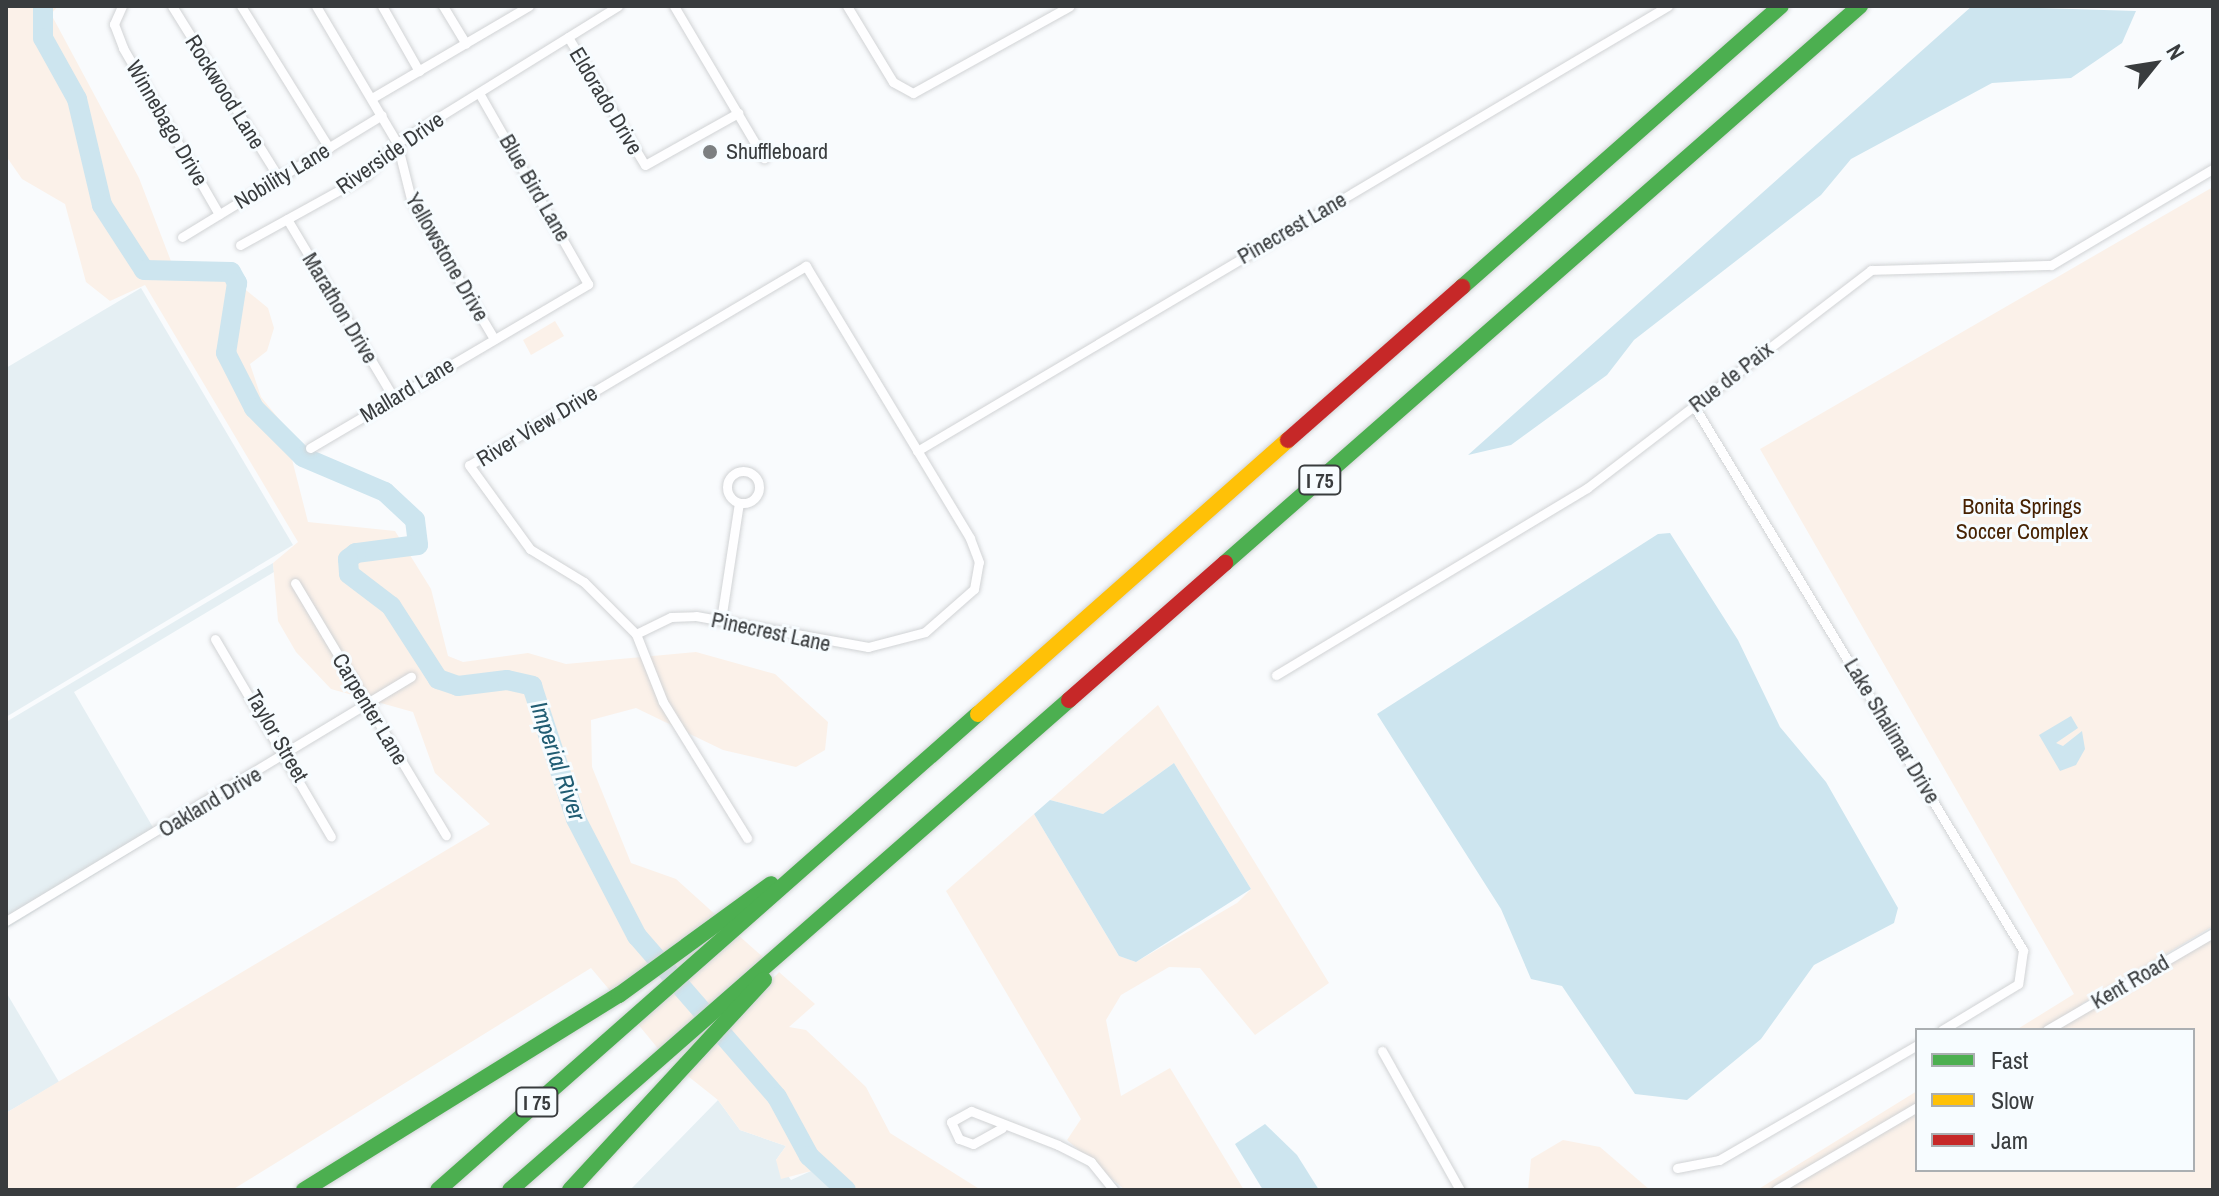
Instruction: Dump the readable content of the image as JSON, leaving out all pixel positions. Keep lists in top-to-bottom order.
{
  "streets": {
    "highway": ["I 75"],
    "street": [
      "Rockwood Lane",
      "Eldorado Drive",
      "Winnebago Drive",
      "Riverside Drive",
      "Nobility Lane",
      "Blue Bird Lane",
      "Pinecrest Lane",
      "Yellowstone Drive",
      "Marathon Drive",
      "Rue de Paix",
      "Mallard Lane",
      "River View Drive",
      "Carpenter Lane",
      "Lake Shalimar Drive",
      "Taylor Street",
      "Oakland Drive",
      "Kent Road"
    ]
  },
  "crossings": [
    ["Rockwood Lane", "Nobility Lane"],
    ["Eldorado Drive", "Riverside Drive"],
    ["Winnebago Drive", "Nobility Lane"],
    ["Riverside Drive", "Blue Bird Lane"],
    ["Riverside Drive", "Yellowstone Drive"],
    ["Riverside Drive", "Marathon Drive"],
    ["Nobility Lane", "Yellowstone Drive"],
    ["Blue Bird Lane", "Mallard Lane"],
    ["Pinecrest Lane", "River View Drive"],
    ["Yellowstone Drive", "Mallard Lane"],
    ["Marathon Drive", "Mallard Lane"],
    ["Rue de Paix", "Lake Shalimar Drive"],
    ["Carpenter Lane", "Oakland Drive"],
    ["Taylor Street", "Oakland Drive"]
  ],
  "water": ["Imperial River"],
  "parks": ["Bonita Springs Soccer Complex"],
  "places": ["Shuffleboard"],
  "legend": ["Fast", "Slow", "Jam"],
  "north": "top right"
}
